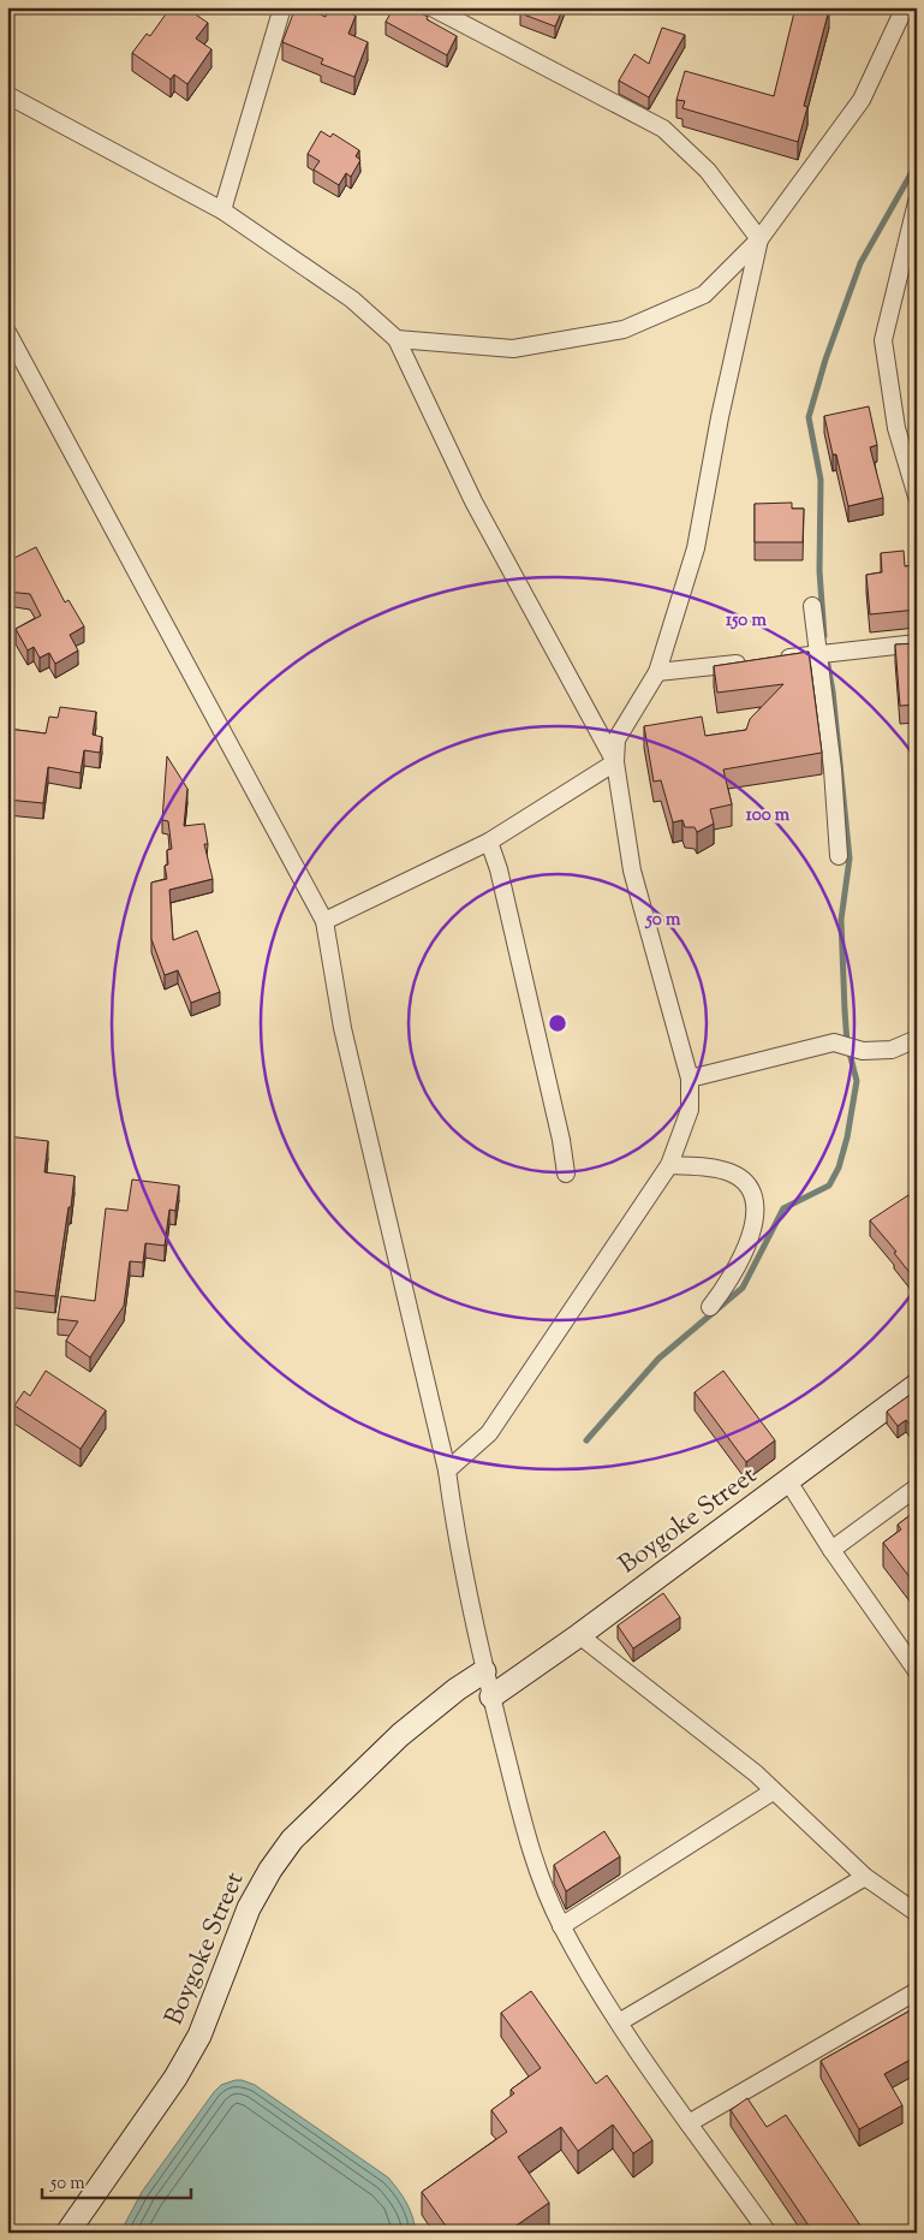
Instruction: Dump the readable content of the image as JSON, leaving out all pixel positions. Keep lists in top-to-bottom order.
{
  "streets": {
    "street": ["Boygoke Street"]
  },
  "scale_bar": "50 m",
  "rings": ["150 m", "100 m", "50 m"]
}
